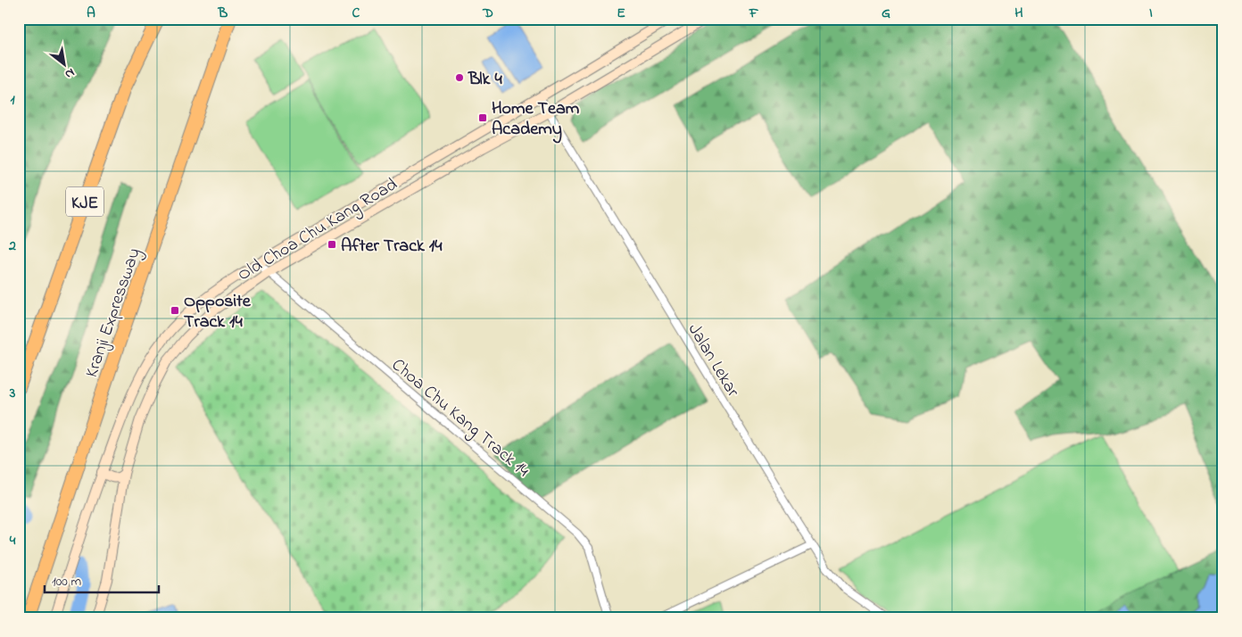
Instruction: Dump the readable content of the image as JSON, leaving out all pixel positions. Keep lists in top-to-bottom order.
{
  "streets": {
    "highway": ["KJE", "Kranji Expressway"],
    "main road": ["Old Choa Chu Kang Road"],
    "street": ["Jalan Lekar", "Choa Chu Kang Track 14"]
  },
  "crossings": [
    ["Old Choa Chu Kang Road", "Jalan Lekar"],
    ["Old Choa Chu Kang Road", "Choa Chu Kang Track 14"]
  ],
  "places": {
    "other": ["Blk 4"],
    "transit": ["Home Team Academy", "After Track 14", "Opposite Track 14"]
  },
  "scale_bar": "100 m",
  "north": "bottom right",
  "grid": {
    "columns": [
      "A",
      "B",
      "C",
      "D",
      "E",
      "F",
      "G",
      "H",
      "I"
    ],
    "rows": [
      "1",
      "2",
      "3",
      "4"
    ]
  }
}
